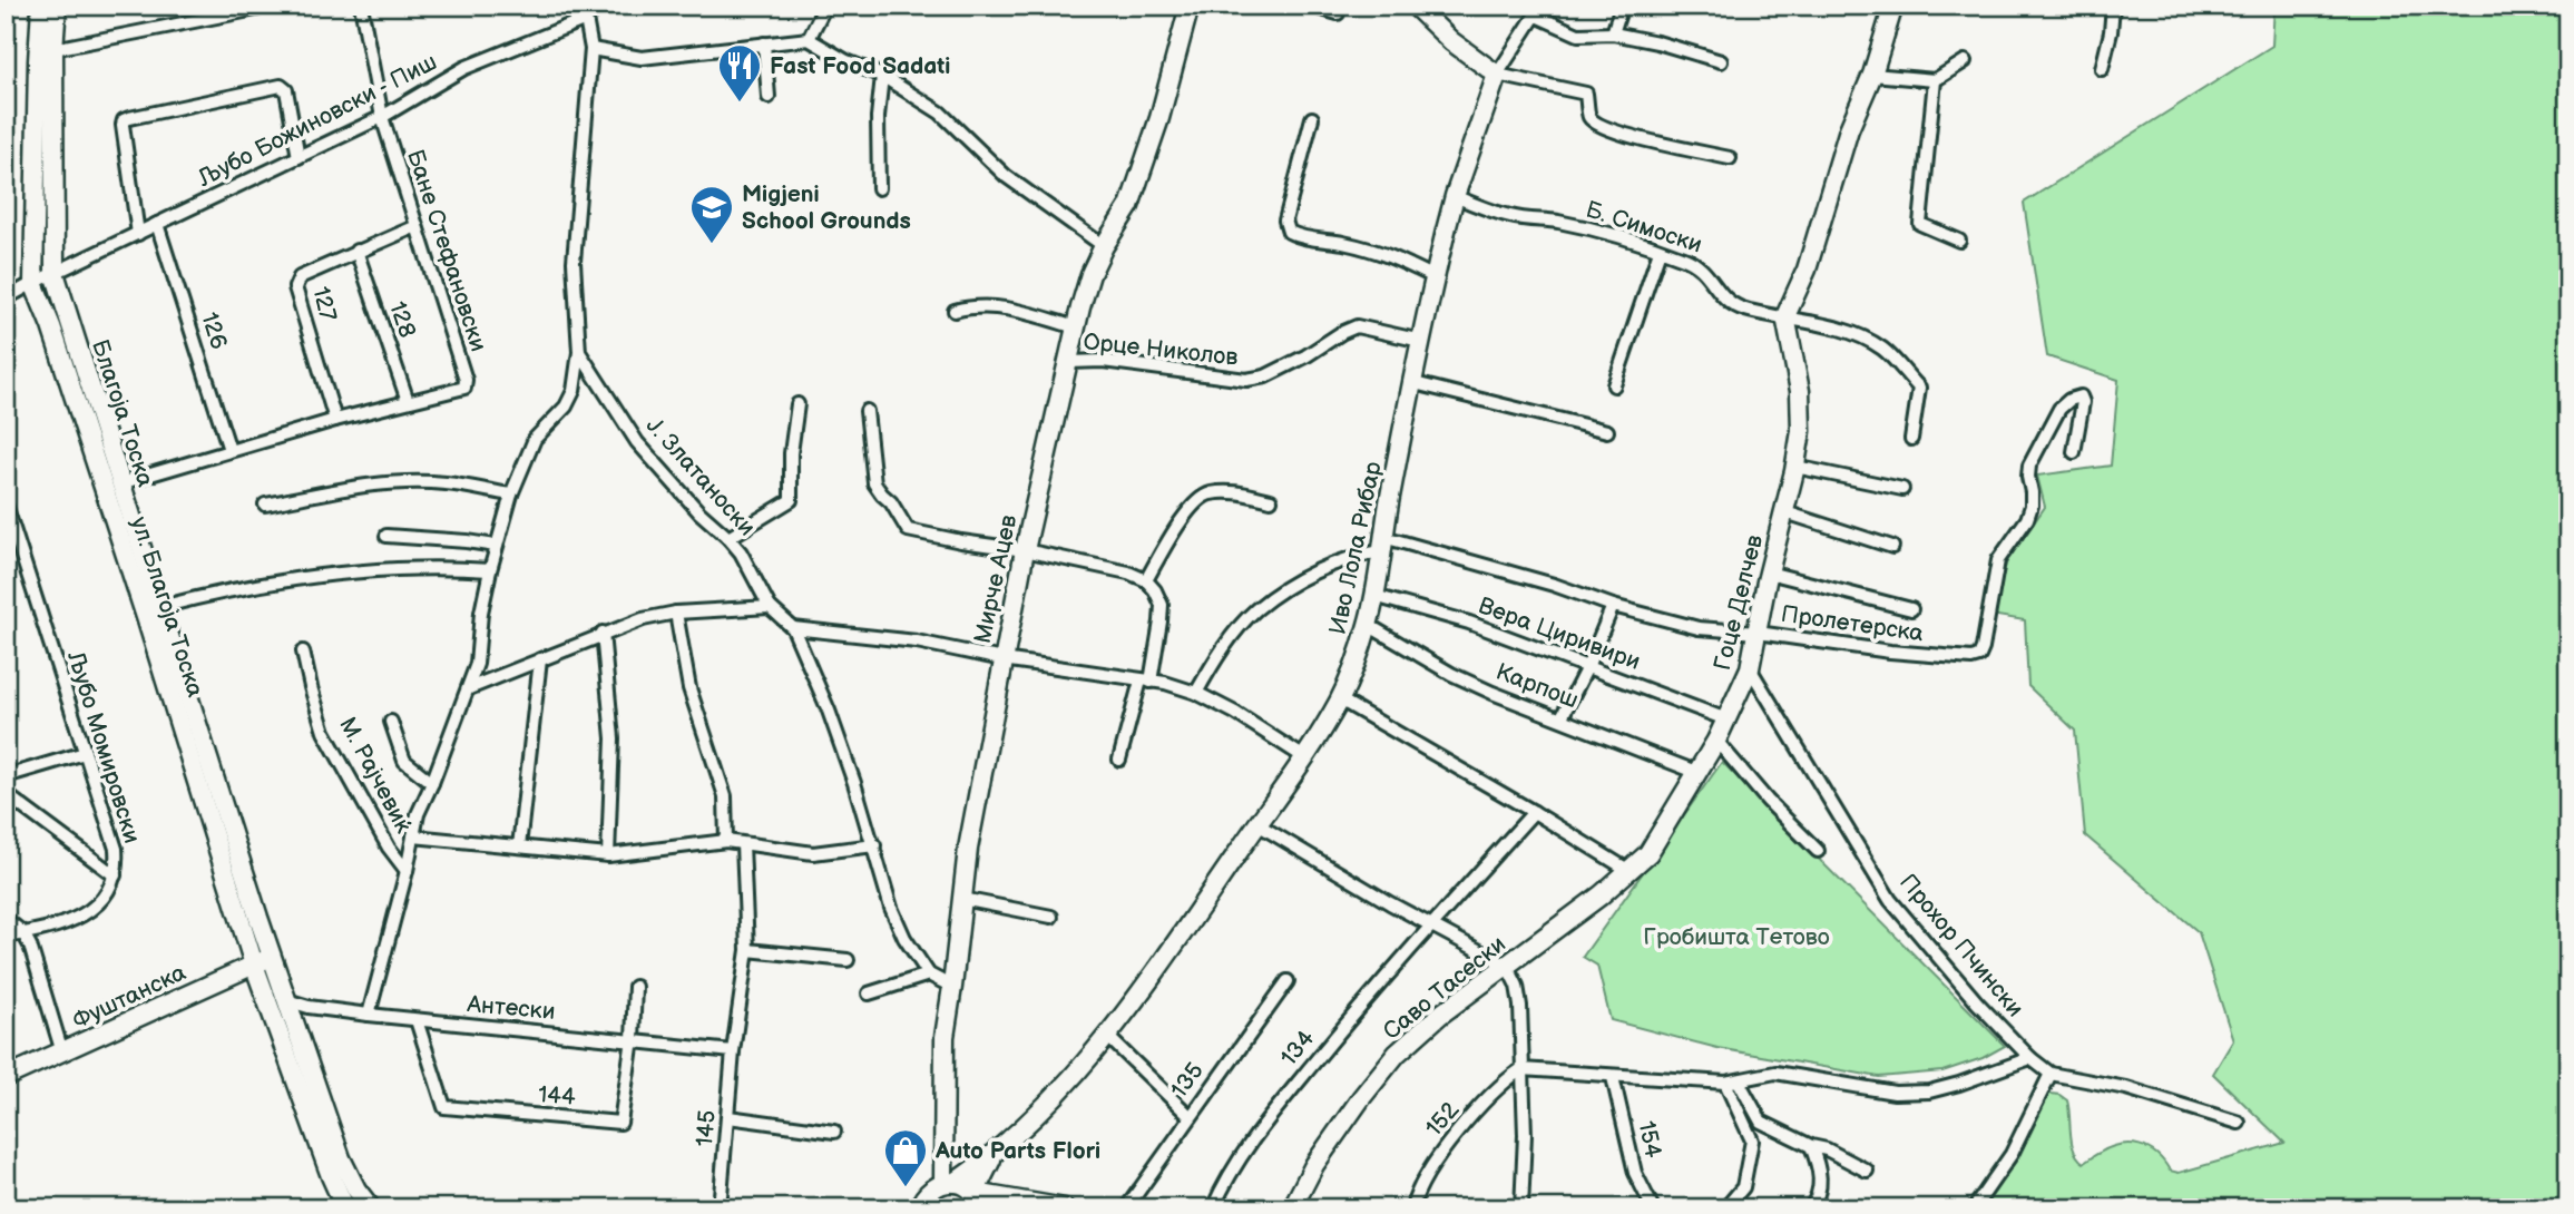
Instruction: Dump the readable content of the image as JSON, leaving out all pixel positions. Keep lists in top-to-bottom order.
{
  "streets": {
    "street": [
      "Љубо Божиновски - Пиш",
      "Б. Симоски",
      "Бане Стефановски",
      "127",
      "128",
      "126",
      "Орце Николов",
      "Благоја Тоска",
      "Ј. Златаноски",
      "Иво Лола Рибар",
      "Мирче Ацев",
      "Гоце Делчев",
      "ул. Благоја Тоска",
      "Пролетерска",
      "Вера Циривири",
      "Карпош",
      "Љубо Момировски",
      "М. Рајчевиќ",
      "Прохор Пчински",
      "Саво Тасески",
      "Фуштанска",
      "Антески",
      "134",
      "135",
      "144",
      "152",
      "145",
      "154"
    ]
  },
  "crossings": [
    ["Љубо Божиновски - Пиш", "Бане Стефановски"],
    ["Љубо Божиновски - Пиш", "126"],
    ["Љубо Божиновски - Пиш", "Благоја Тоска"],
    ["Љубо Божиновски - Пиш", "ул. Благоја Тоска"],
    ["Б. Симоски", "Иво Лола Рибар"],
    ["Б. Симоски", "Гоце Делчев"],
    ["Бане Стефановски", "127"],
    ["Бане Стефановски", "128"],
    ["Бане Стефановски", "126"],
    ["Бане Стефановски", "Благоја Тоска"],
    ["127", "128"],
    ["Орце Николов", "Иво Лола Рибар"],
    ["Орце Николов", "Мирче Ацев"],
    ["Благоја Тоска", "Фуштанска"],
    ["Благоја Тоска", "Антески"],
    ["Ј. Златаноски", "Мирче Ацев"],
    ["Иво Лола Рибар", "Пролетерска"],
    ["Иво Лола Рибар", "Вера Циривири"],
    ["Иво Лола Рибар", "Карпош"],
    ["Гоце Делчев", "Пролетерска"],
    ["Гоце Делчев", "Вера Циривири"],
    ["Гоце Делчев", "Карпош"],
    ["Гоце Делчев", "Прохор Пчински"],
    ["Гоце Делчев", "Саво Тасески"],
    ["ул. Благоја Тоска", "Фуштанска"],
    ["Антески", "144"],
    ["Антески", "145"]
  ],
  "parks": ["Гробишта Тетово"],
  "places": {
    "restaurant": ["Fast Food Sadati"],
    "school or university": ["Migjeni School Grounds"],
    "shop": ["Auto Parts Flori"]
  }
}
